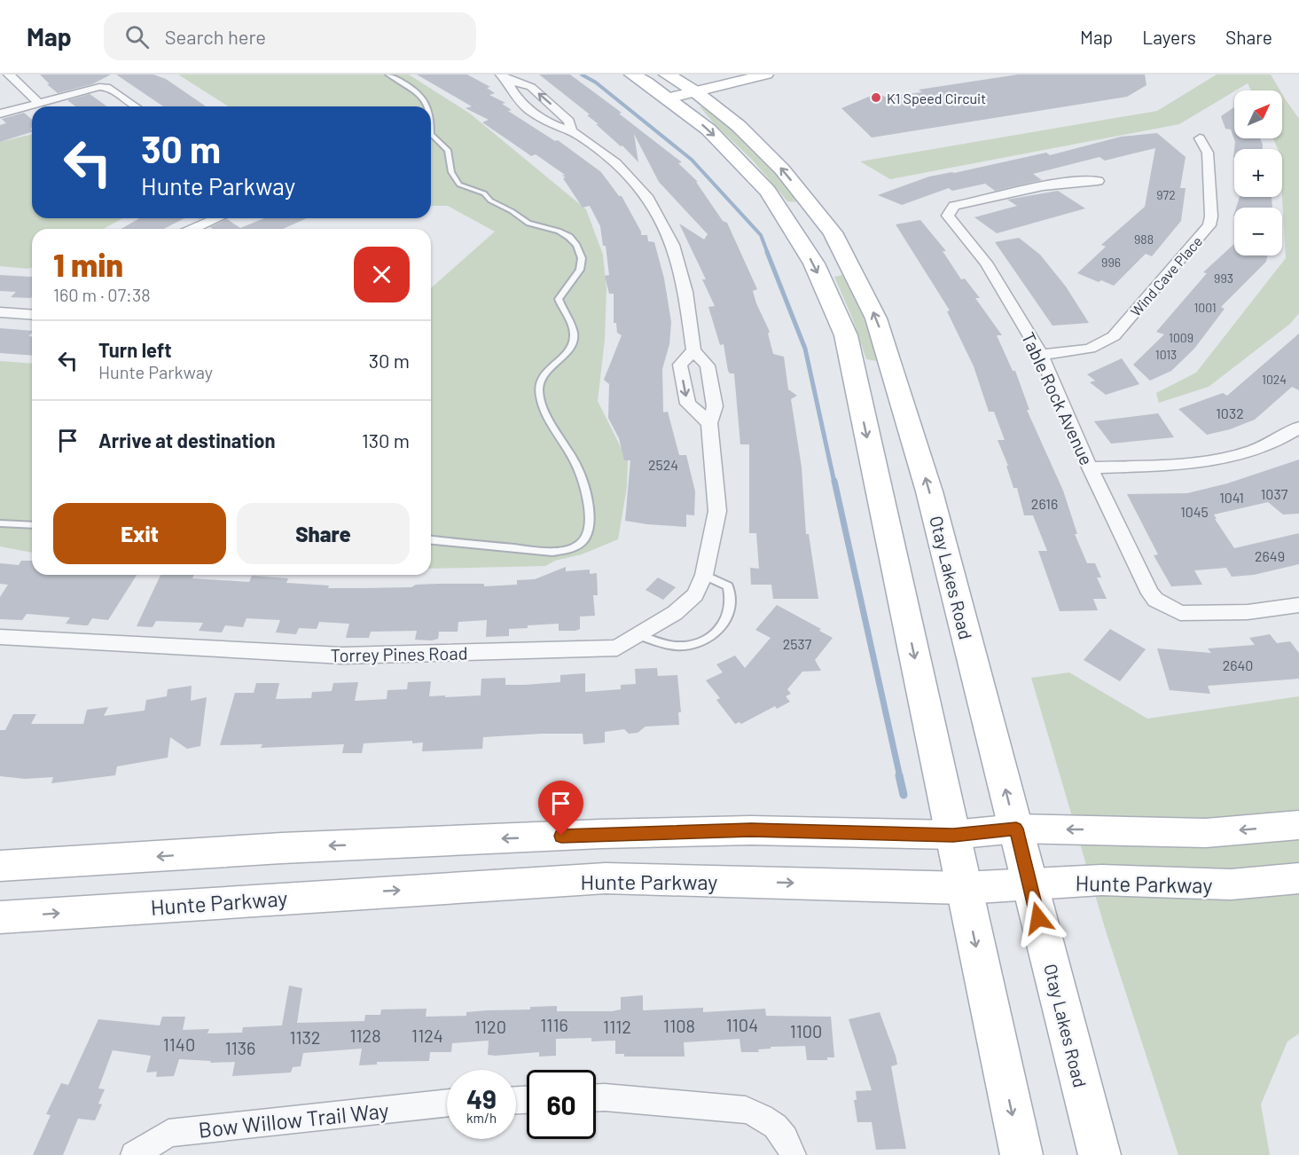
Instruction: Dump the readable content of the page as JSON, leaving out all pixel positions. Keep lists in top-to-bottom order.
{
  "streets": {
    "main road": ["Otay Lakes Road", "Hunte Parkway"],
    "street": [
      "Wind Cave Place",
      "Table Rock Avenue",
      "Torrey Pines Road",
      "Bow Willow Trail Way"
    ]
  },
  "crossings": [
    ["Wind Cave Place", "Table Rock Avenue"],
    ["Otay Lakes Road", "Hunte Parkway"]
  ],
  "places": ["K1 Speed Circuit"],
  "house_numbers": [
    "972",
    "988",
    "996",
    "993",
    "1001",
    "1009",
    "1013",
    "1024",
    "1032",
    "2524",
    "1037",
    "1041",
    "2616",
    "1045",
    "2649",
    "2537",
    "2640",
    "1116",
    "1104",
    "1108",
    "1120",
    "1112",
    "1100",
    "1128",
    "1124",
    "1132",
    "1140",
    "1136"
  ],
  "north": "top right",
  "page": {
    "header": "Map",
    "search": "Search here",
    "nav": ["Map", "Layers", "Share"],
    "map_buttons": ["+", "−"],
    "turn": ["30 m", "Hunte Parkway"],
    "heading": ["1 min", "160 m · 07:38"],
    "list": [
      {
        "name": "Turn left",
        "note": "Hunte Parkway",
        "value": "30 m"
      },
      {
        "name": "Arrive at destination",
        "value": "130 m"
      }
    ],
    "buttons": ["Exit", "Share"],
    "speed": "49 km/h",
    "limit": "60"
  }
}
